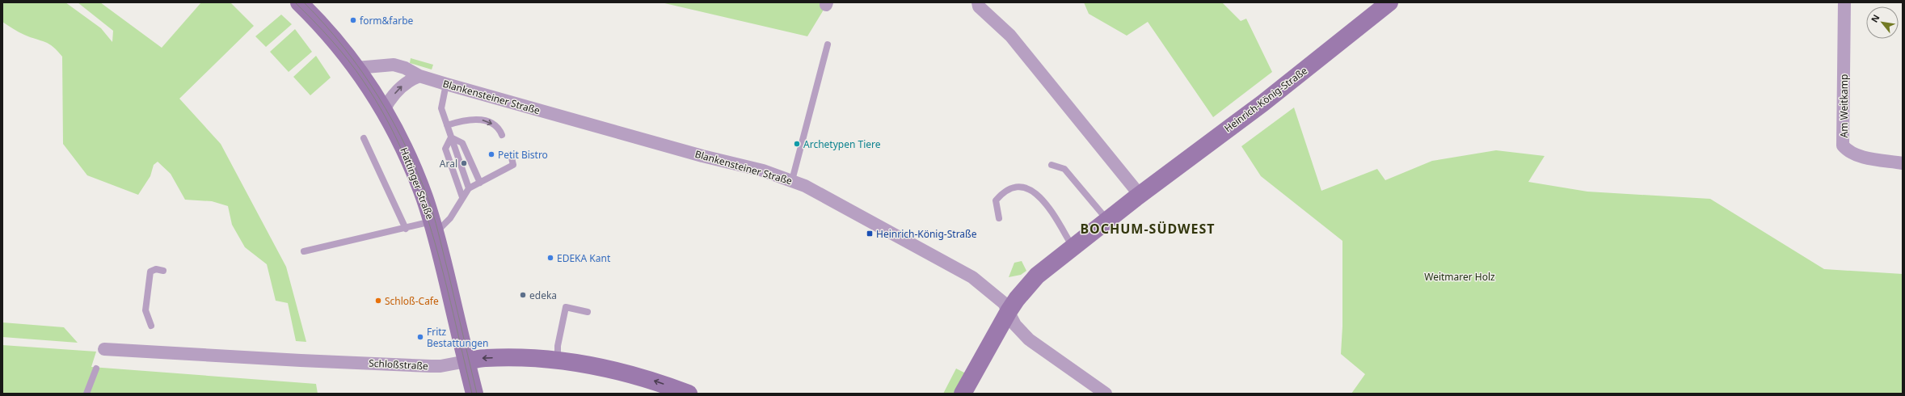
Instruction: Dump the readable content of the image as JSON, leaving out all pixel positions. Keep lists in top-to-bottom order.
{
  "streets": {
    "main road": ["Heinrich-König-Straße", "Hattinger Straße", "Schloßstraße"],
    "street": ["Blankensteiner Straße", "Am Weitkamp"]
  },
  "crossings": [
    ["Blankensteiner Straße", "Heinrich-König-Straße"],
    ["Blankensteiner Straße", "Hattinger Straße"],
    ["Hattinger Straße", "Schloßstraße"]
  ],
  "one_way": ["Schloßstraße"],
  "districts": ["BOCHUM-SÜDWEST"],
  "parks": ["Weitmarer Holz"],
  "places": {
    "other": [
      "form&farbe",
      "Archetypen Tiere",
      "Petit Bistro",
      "Aral",
      "EDEKA Kant",
      "edeka",
      "Schloß-Cafe",
      "Fritz Bestattungen"
    ],
    "transit": ["Heinrich-König-Straße"]
  },
  "north": "top left"
}
